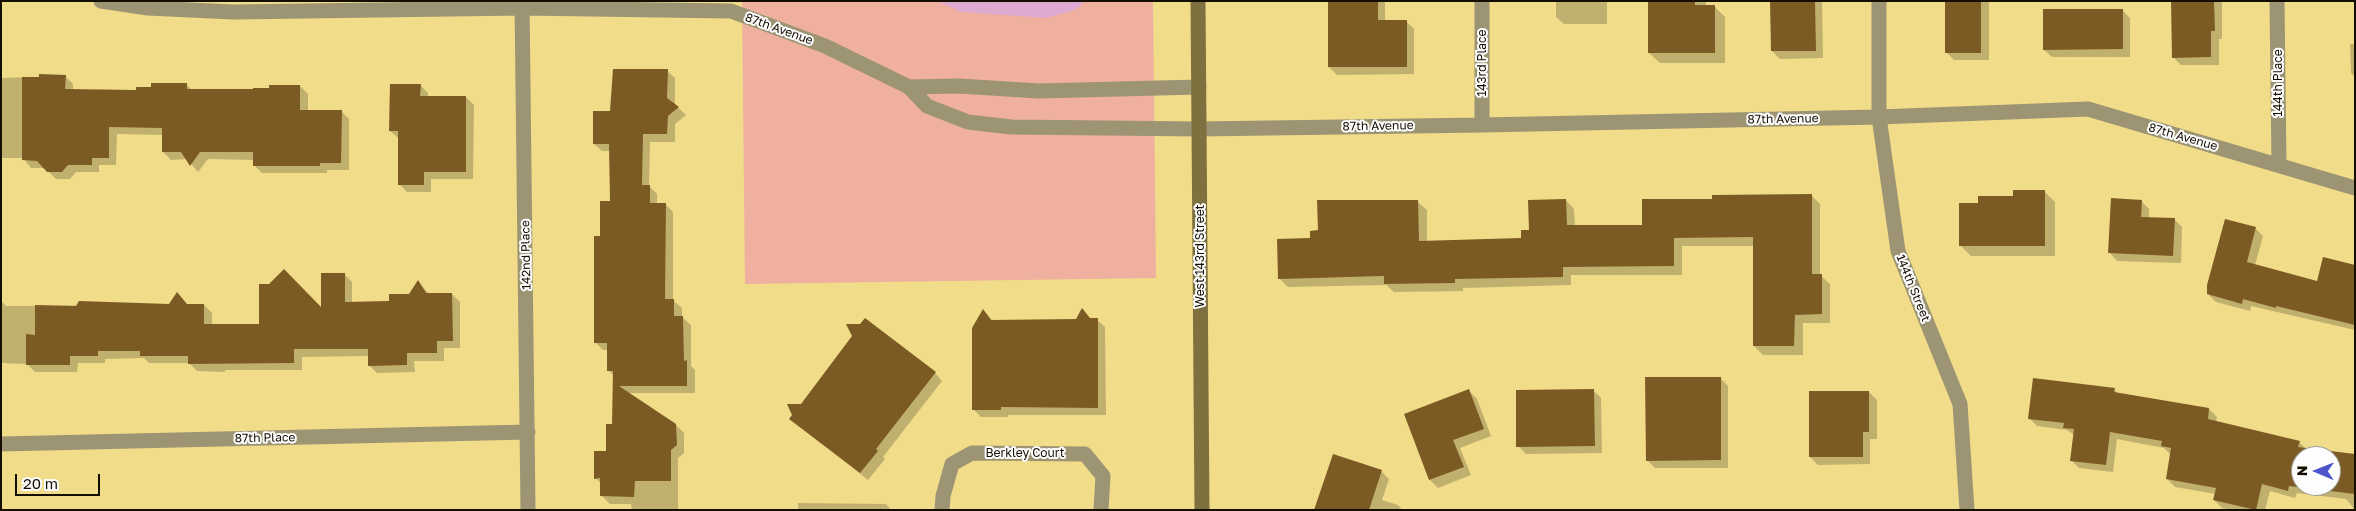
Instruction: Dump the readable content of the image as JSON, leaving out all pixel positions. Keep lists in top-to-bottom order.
{
  "streets": {
    "main road": ["West 143rd Street"],
    "street": [
      "87th Avenue",
      "143rd Place",
      "144th Place",
      "142nd Place",
      "144th Street",
      "87th Place",
      "Berkley Court"
    ]
  },
  "crossings": [
    ["87th Avenue", "143rd Place"],
    ["87th Avenue", "144th Place"],
    ["87th Avenue", "142nd Place"],
    ["87th Avenue", "West 143rd Street"],
    ["87th Avenue", "144th Street"],
    ["142nd Place", "87th Place"]
  ],
  "scale_bar": "20 m",
  "north": "left"
}
